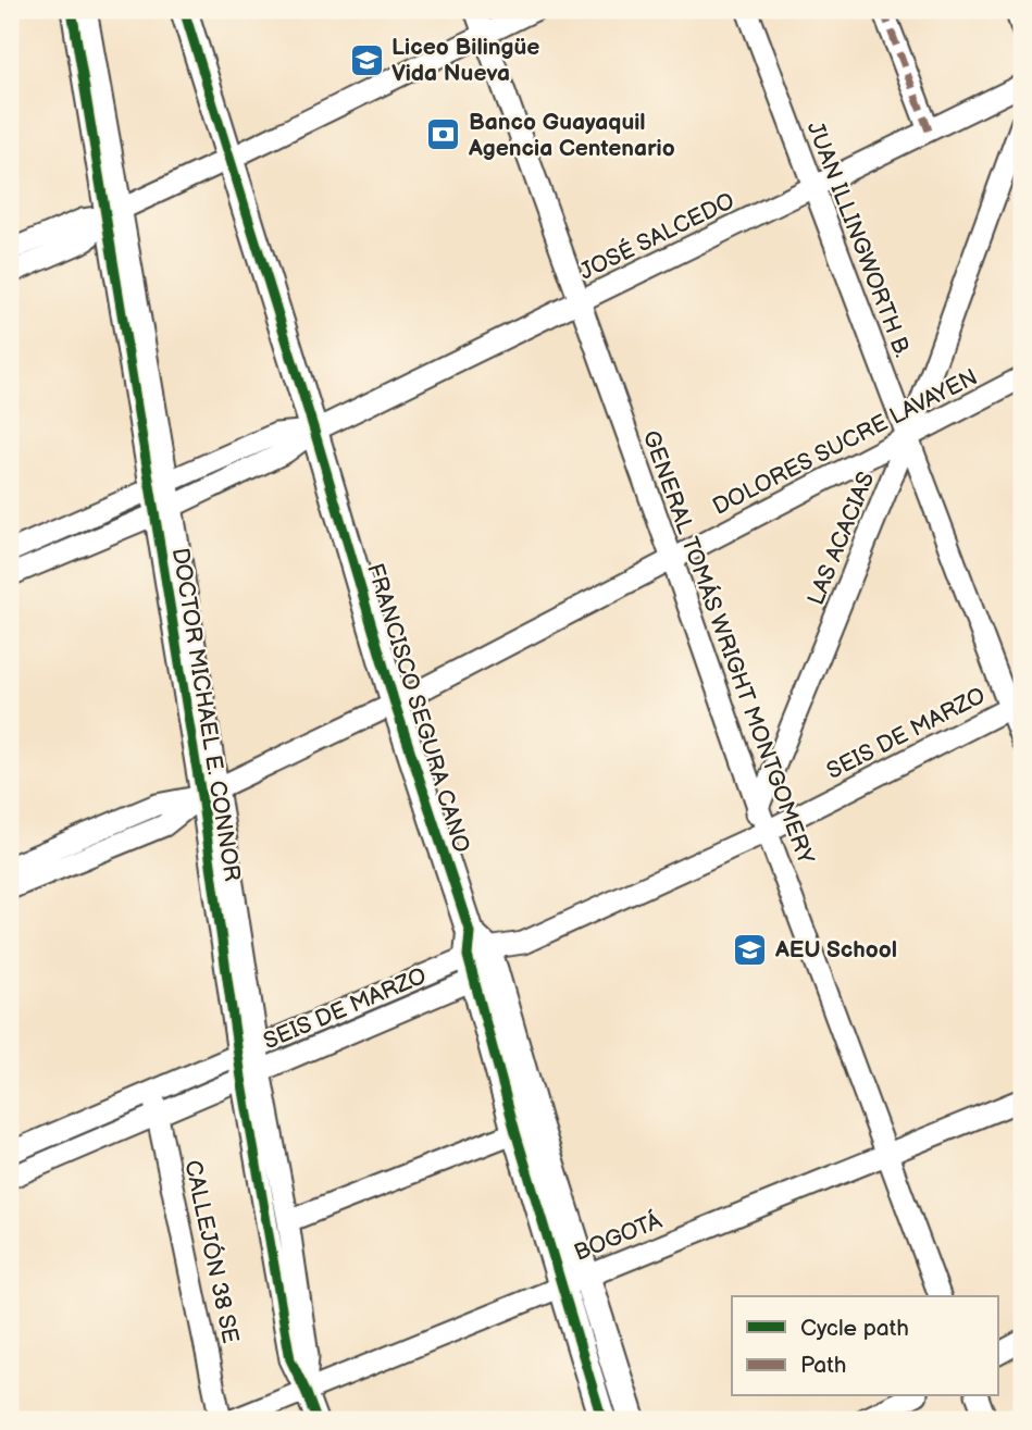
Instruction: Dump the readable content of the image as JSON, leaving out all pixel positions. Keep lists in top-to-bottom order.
{
  "streets": {
    "street": [
      "JOSÉ SALCEDO",
      "JUAN ILLINGWORTH B.",
      "DOLORES SUCRE LAVAYEN",
      "LAS ACACIAS",
      "GENERAL TOMÁS WRIGHT MONTGOMERY",
      "FRANCISCO SEGURA CANO",
      "DOCTOR MICHAEL E. CONNOR",
      "SEIS DE MARZO",
      "BOGOTÁ",
      "CALLEJÓN 38 SE"
    ]
  },
  "crossings": [
    ["JOSÉ SALCEDO", "JUAN ILLINGWORTH B."],
    ["JOSÉ SALCEDO", "GENERAL TOMÁS WRIGHT MONTGOMERY"],
    ["JOSÉ SALCEDO", "FRANCISCO SEGURA CANO"],
    ["JOSÉ SALCEDO", "DOCTOR MICHAEL E. CONNOR"],
    ["JUAN ILLINGWORTH B.", "DOLORES SUCRE LAVAYEN"],
    ["JUAN ILLINGWORTH B.", "LAS ACACIAS"],
    ["JUAN ILLINGWORTH B.", "SEIS DE MARZO"],
    ["DOLORES SUCRE LAVAYEN", "LAS ACACIAS"],
    ["DOLORES SUCRE LAVAYEN", "GENERAL TOMÁS WRIGHT MONTGOMERY"],
    ["DOLORES SUCRE LAVAYEN", "FRANCISCO SEGURA CANO"],
    ["DOLORES SUCRE LAVAYEN", "DOCTOR MICHAEL E. CONNOR"],
    ["LAS ACACIAS", "GENERAL TOMÁS WRIGHT MONTGOMERY"],
    ["LAS ACACIAS", "SEIS DE MARZO"],
    ["GENERAL TOMÁS WRIGHT MONTGOMERY", "SEIS DE MARZO"],
    ["GENERAL TOMÁS WRIGHT MONTGOMERY", "BOGOTÁ"],
    ["FRANCISCO SEGURA CANO", "SEIS DE MARZO"],
    ["FRANCISCO SEGURA CANO", "BOGOTÁ"],
    ["DOCTOR MICHAEL E. CONNOR", "SEIS DE MARZO"],
    ["DOCTOR MICHAEL E. CONNOR", "BOGOTÁ"],
    ["SEIS DE MARZO", "CALLEJÓN 38 SE"]
  ],
  "places": {
    "school or university": ["Liceo Bilingüe Vida Nueva", "AEU School"],
    "bank": ["Banco Guayaquil Agencia Centenario"]
  },
  "legend": ["Cycle path", "Path"]
}
